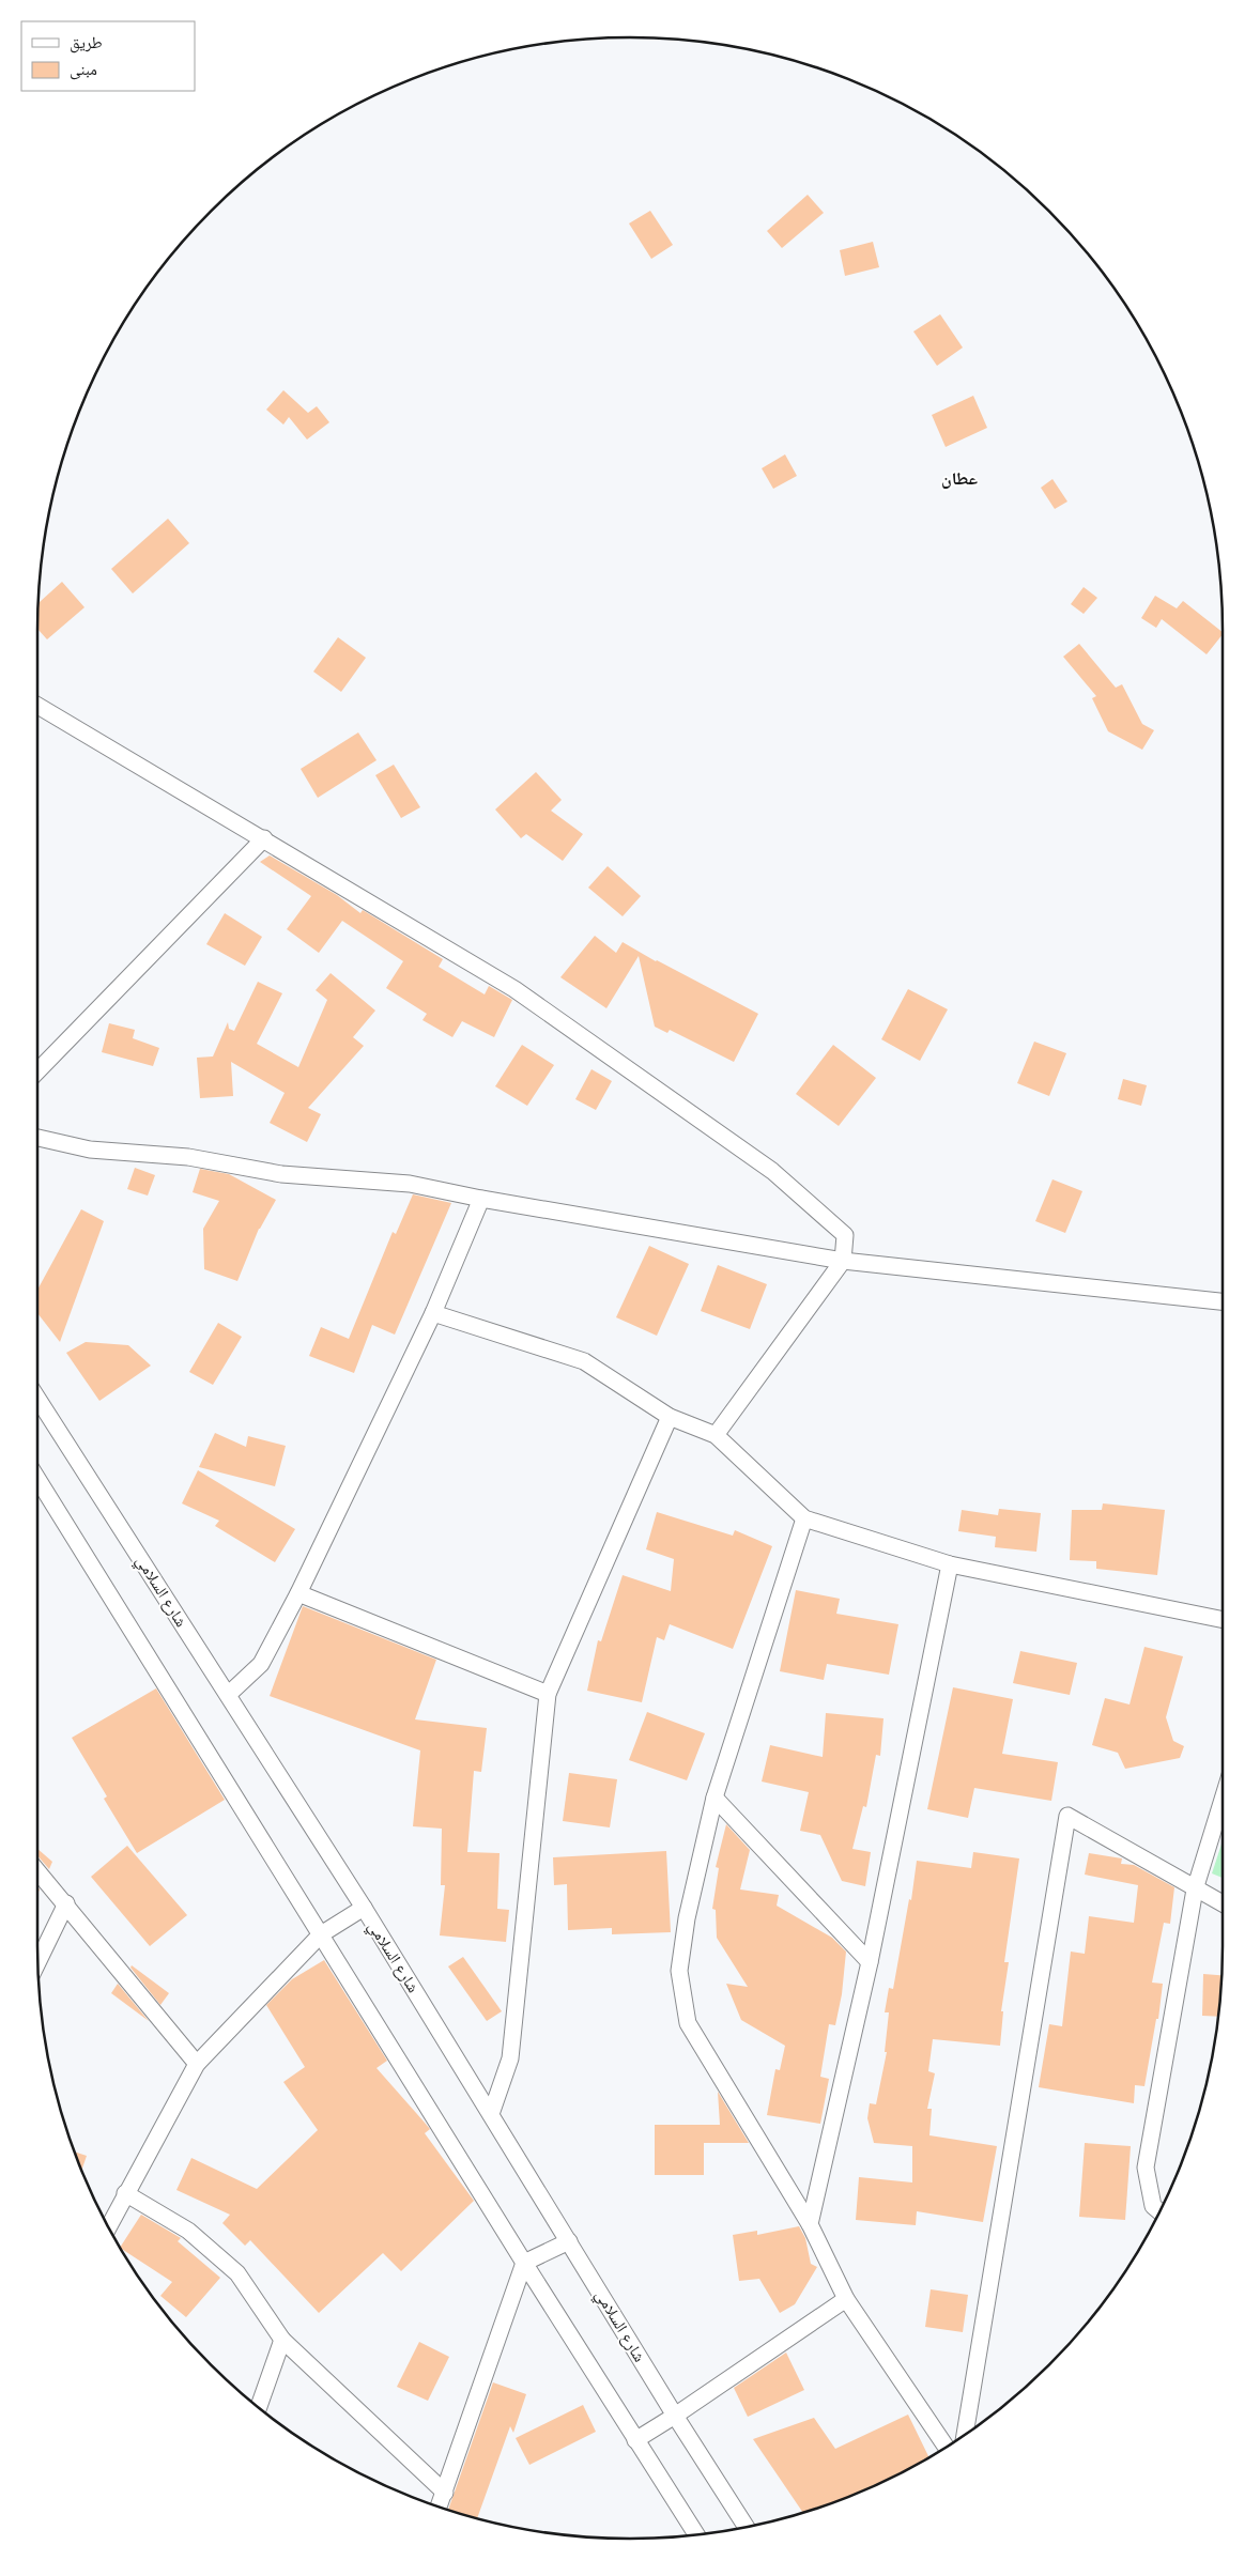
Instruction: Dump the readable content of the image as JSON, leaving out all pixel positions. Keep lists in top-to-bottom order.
{
  "streets": {
    "street": ["شارع السلامي"]
  },
  "districts": ["عطان"],
  "legend": ["طريق", "مبنى"]
}
